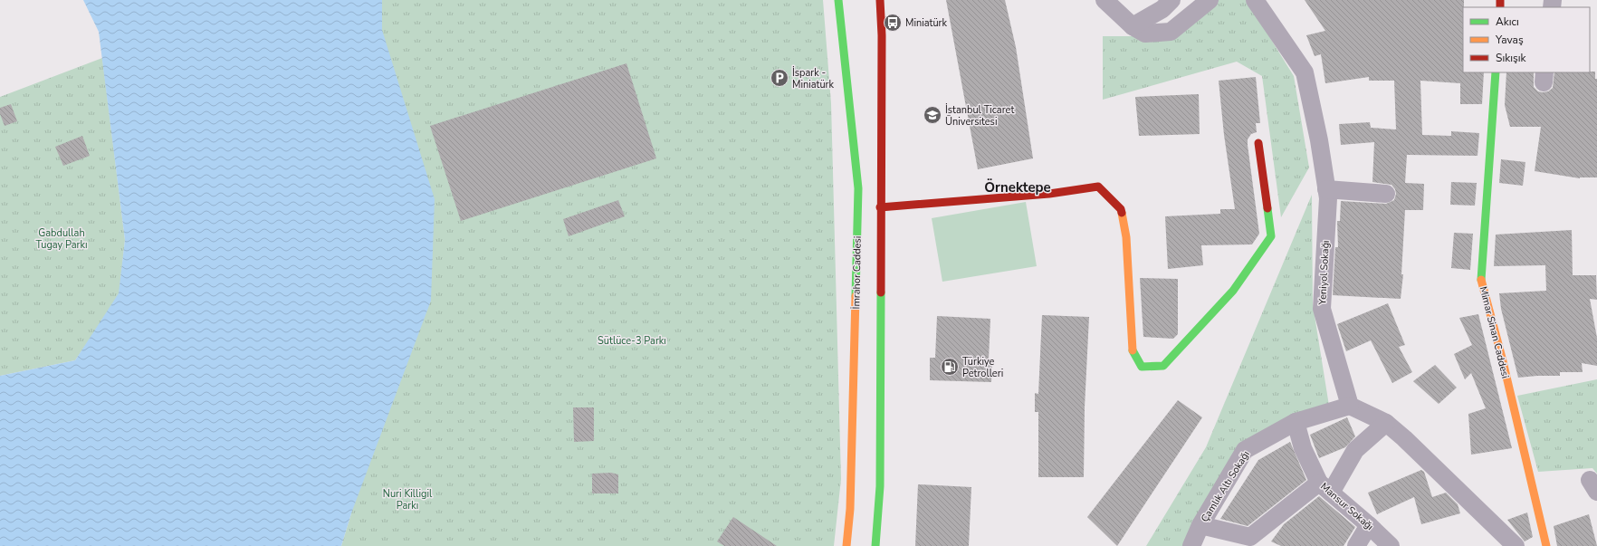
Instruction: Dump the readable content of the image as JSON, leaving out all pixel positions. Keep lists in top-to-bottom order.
{
  "streets": {
    "street": [
      "İmrahor Caddesi",
      "Yeniyol Sokağı",
      "Mimar Sinan Caddesi",
      "Çamlık Altı Sokağı",
      "Mansur Sokağı"
    ]
  },
  "crossings": [
    ["Yeniyol Sokağı", "Çamlık Altı Sokağı"],
    ["Çamlık Altı Sokağı", "Mansur Sokağı"]
  ],
  "districts": ["Örnektepe"],
  "parks": ["Gabdullah Tugay Parkı", "Sütlüce-3 Parkı", "Nuri Killigil Parkı"],
  "places": {
    "bus stop": ["Miniatürk"],
    "parking": ["İspark - Miniatürk"],
    "school or university": ["İstanbul Ticaret Üniversitesi"],
    "fuel station": ["Türkiye Petrolleri"]
  },
  "legend": ["Akıcı", "Yavaş", "Sıkışık"]
}
